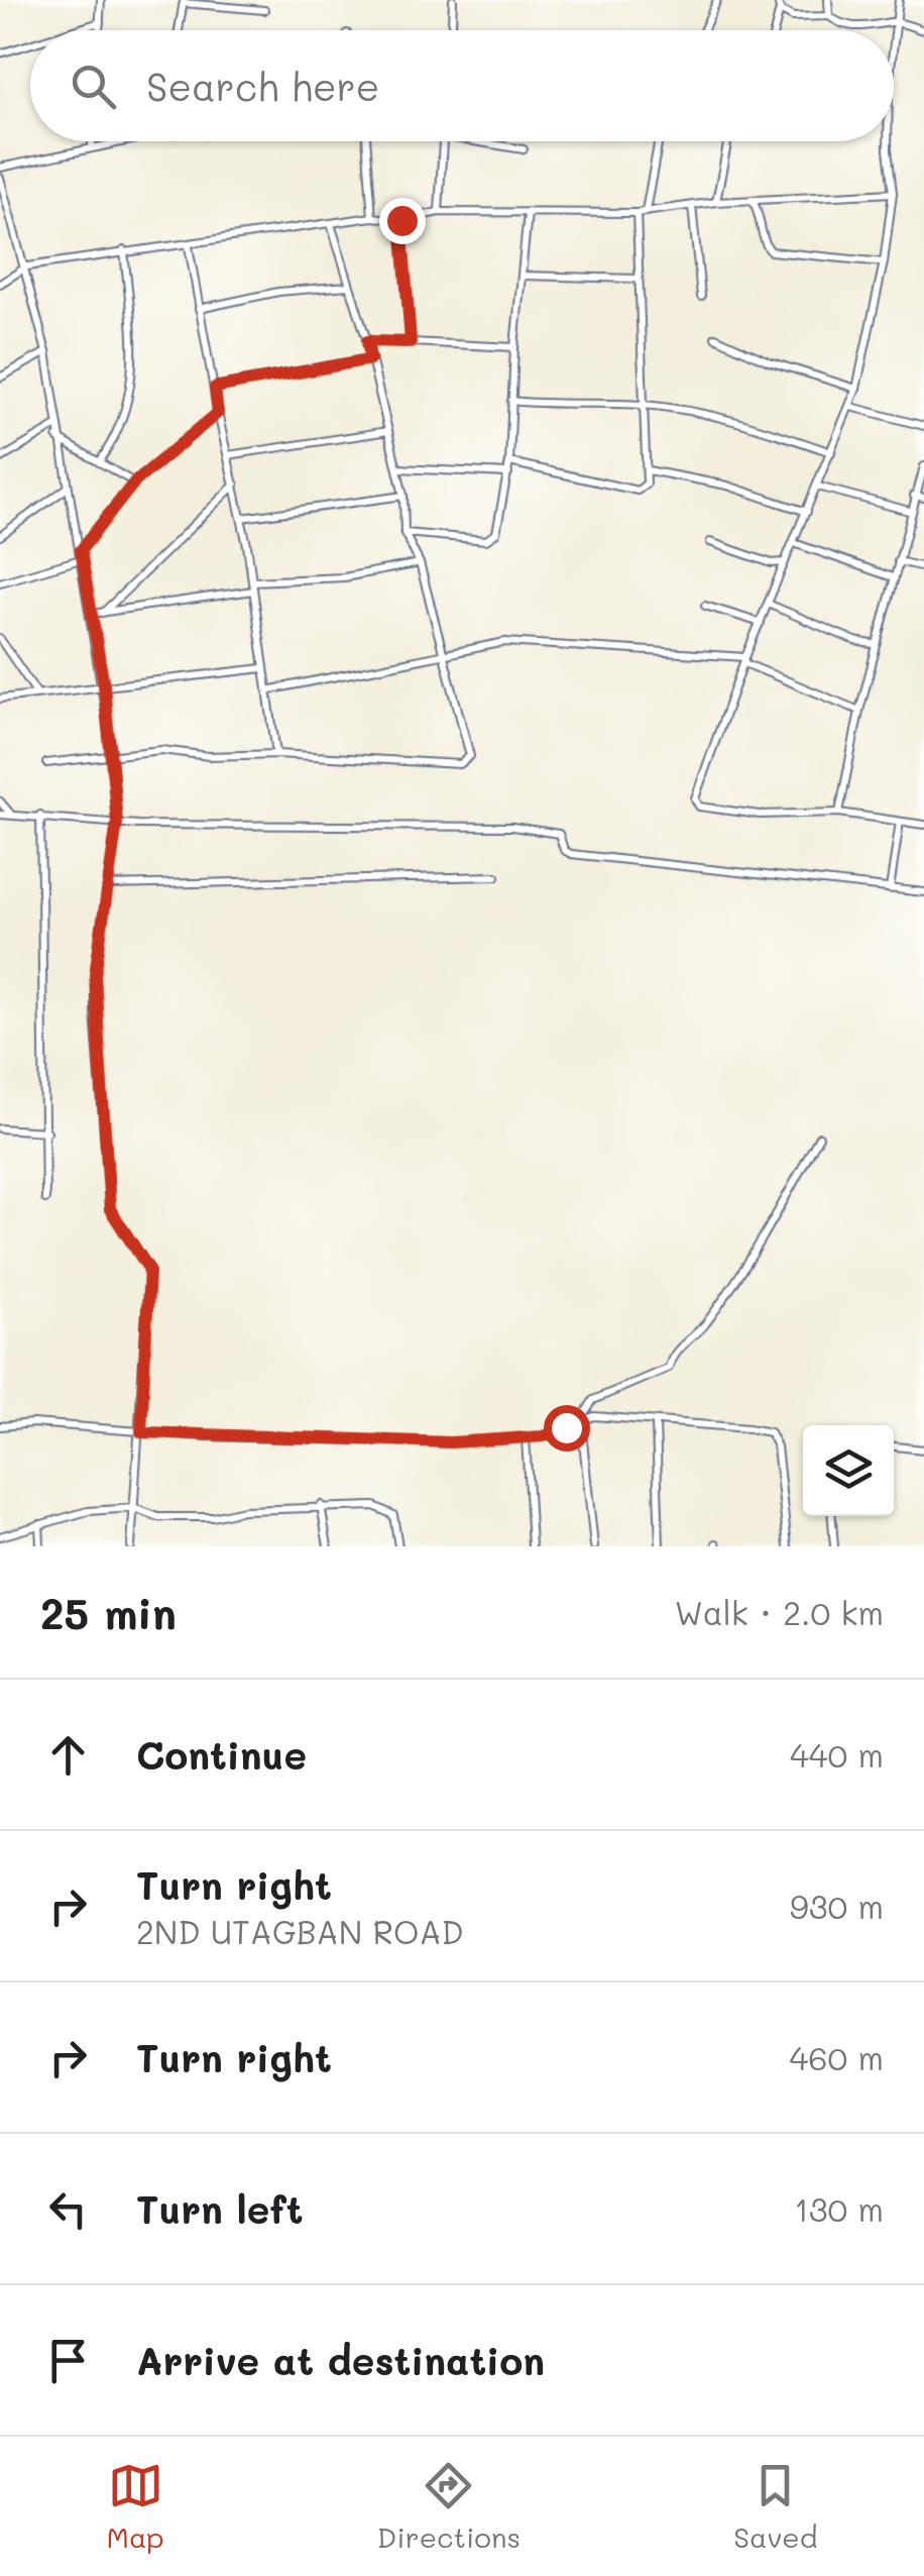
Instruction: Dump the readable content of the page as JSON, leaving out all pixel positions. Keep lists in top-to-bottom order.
{
  "page": {
    "search": "Search here",
    "heading": ["25 min", "Walk · 2.0 km"],
    "list": [
      ["Continue", "440 m"],
      ["Turn right", "2ND UTAGBAN ROAD", "930 m"],
      ["Turn right", "460 m"],
      ["Turn left", "130 m"],
      "Arrive at destination"
    ],
    "nav": ["Map", "Directions", "Saved"]
  }
}
